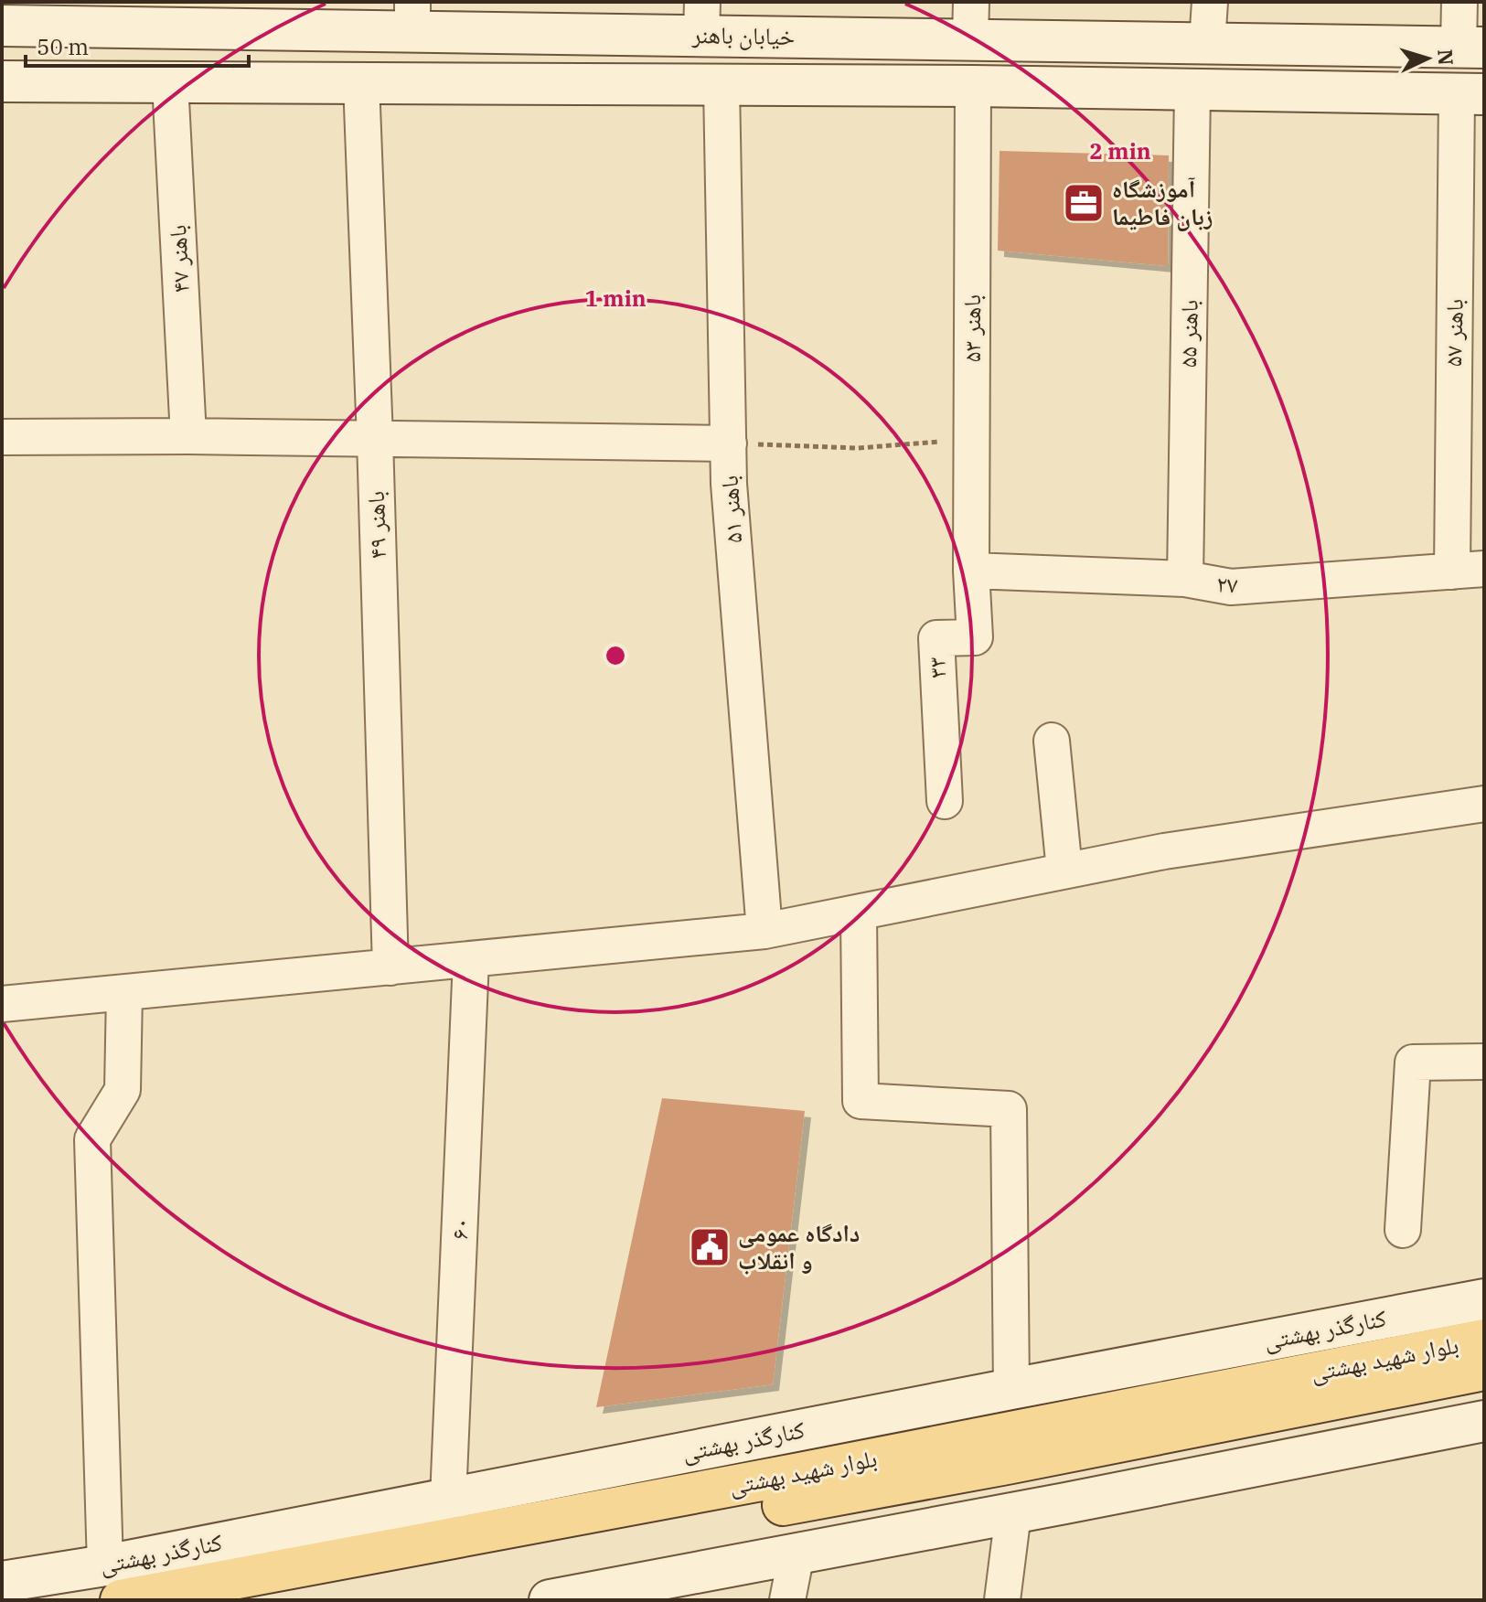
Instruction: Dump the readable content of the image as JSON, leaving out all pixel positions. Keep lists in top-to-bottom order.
{
  "streets": {
    "main road": ["خیابان باهنر", "کنارگذر بهشتی", "بلوار شهید بهشتی"],
    "street": [
      "باهنر ۴۷",
      "باهنر ۵۳",
      "باهنر ۵۷",
      "باهنر ۵۵",
      "باهنر ۵۱",
      "باهنر ۴۹",
      "۲۷",
      "۳۳",
      "۶۰"
    ]
  },
  "crossings": [
    ["خیابان باهنر", "باهنر ۴۷"],
    ["خیابان باهنر", "باهنر ۵۳"],
    ["خیابان باهنر", "باهنر ۵۷"],
    ["خیابان باهنر", "باهنر ۵۵"],
    ["خیابان باهنر", "باهنر ۵۱"],
    ["خیابان باهنر", "باهنر ۴۹"],
    ["باهنر ۵۳", "۲۷"],
    ["باهنر ۵۳", "۳۳"],
    ["باهنر ۵۷", "۲۷"],
    ["باهنر ۵۵", "۲۷"],
    ["۲۷", "۳۳"],
    ["۶۰", "کنارگذر بهشتی"],
    ["کنارگذر بهشتی", "بلوار شهید بهشتی"]
  ],
  "places": {
    "office": ["آموزشگاه زبان فاطیما"],
    "public building": ["دادگاه عمومی و انقلاب"]
  },
  "scale_bar": "50 m",
  "north": "right",
  "rings": ["2 min", "1 min"]
}
